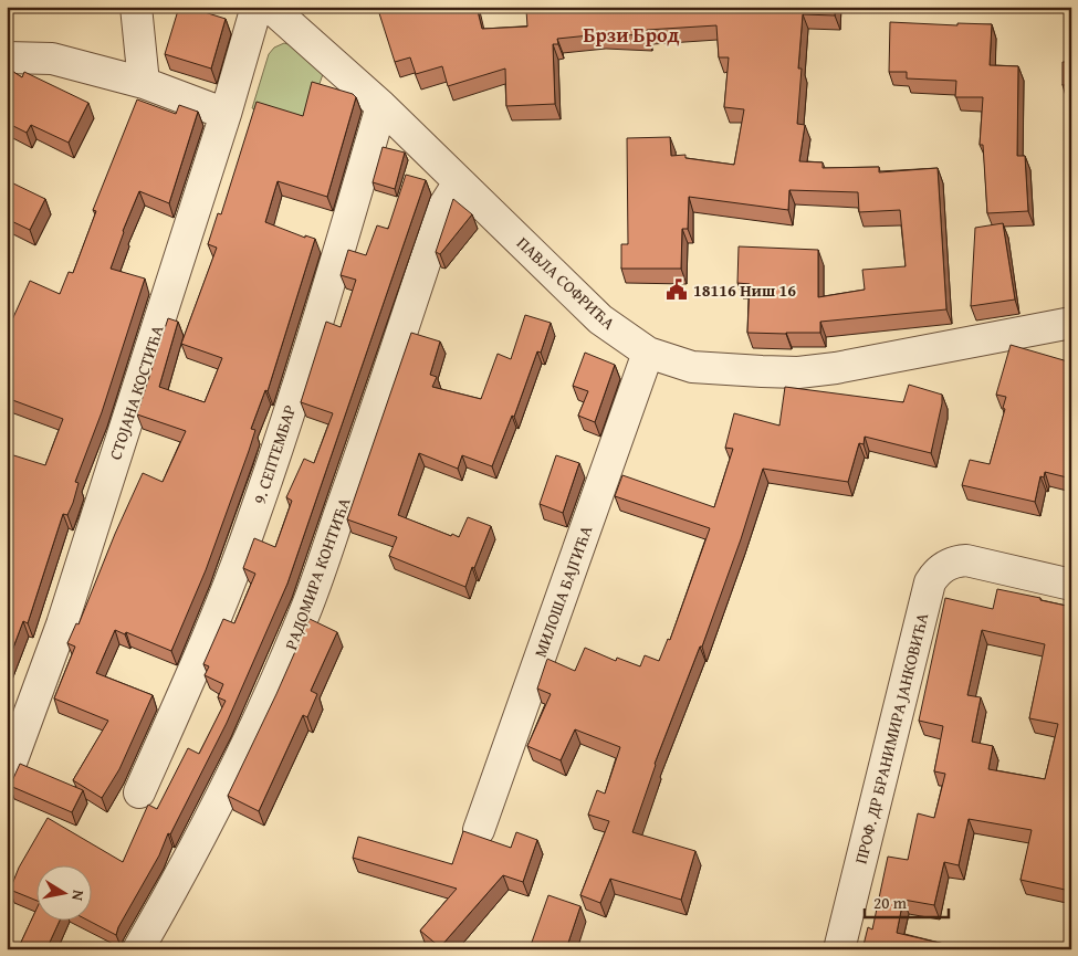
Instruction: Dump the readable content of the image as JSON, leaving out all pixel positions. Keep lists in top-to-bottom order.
{
  "streets": {
    "street": [
      "ПАВЛА СОФРИЋА",
      "СТОЈАНА КОСТИЋА",
      "9. СЕПТЕМБАР",
      "РАДОМИРА КОНТИЋА",
      "МИЛОША БАЈГИЋА",
      "ПРОФ. ДР БРАНИМИРА ЈАНКОВИЋА"
    ]
  },
  "crossings": [
    ["ПАВЛА СОФРИЋА", "9. СЕПТЕМБАР"],
    ["ПАВЛА СОФРИЋА", "РАДОМИРА КОНТИЋА"],
    ["ПАВЛА СОФРИЋА", "МИЛОША БАЈГИЋА"]
  ],
  "districts": ["Брзи Брод"],
  "places": {
    "public building": ["18116 Ниш 16"]
  },
  "scale_bar": "20 m",
  "north": "right"
}
